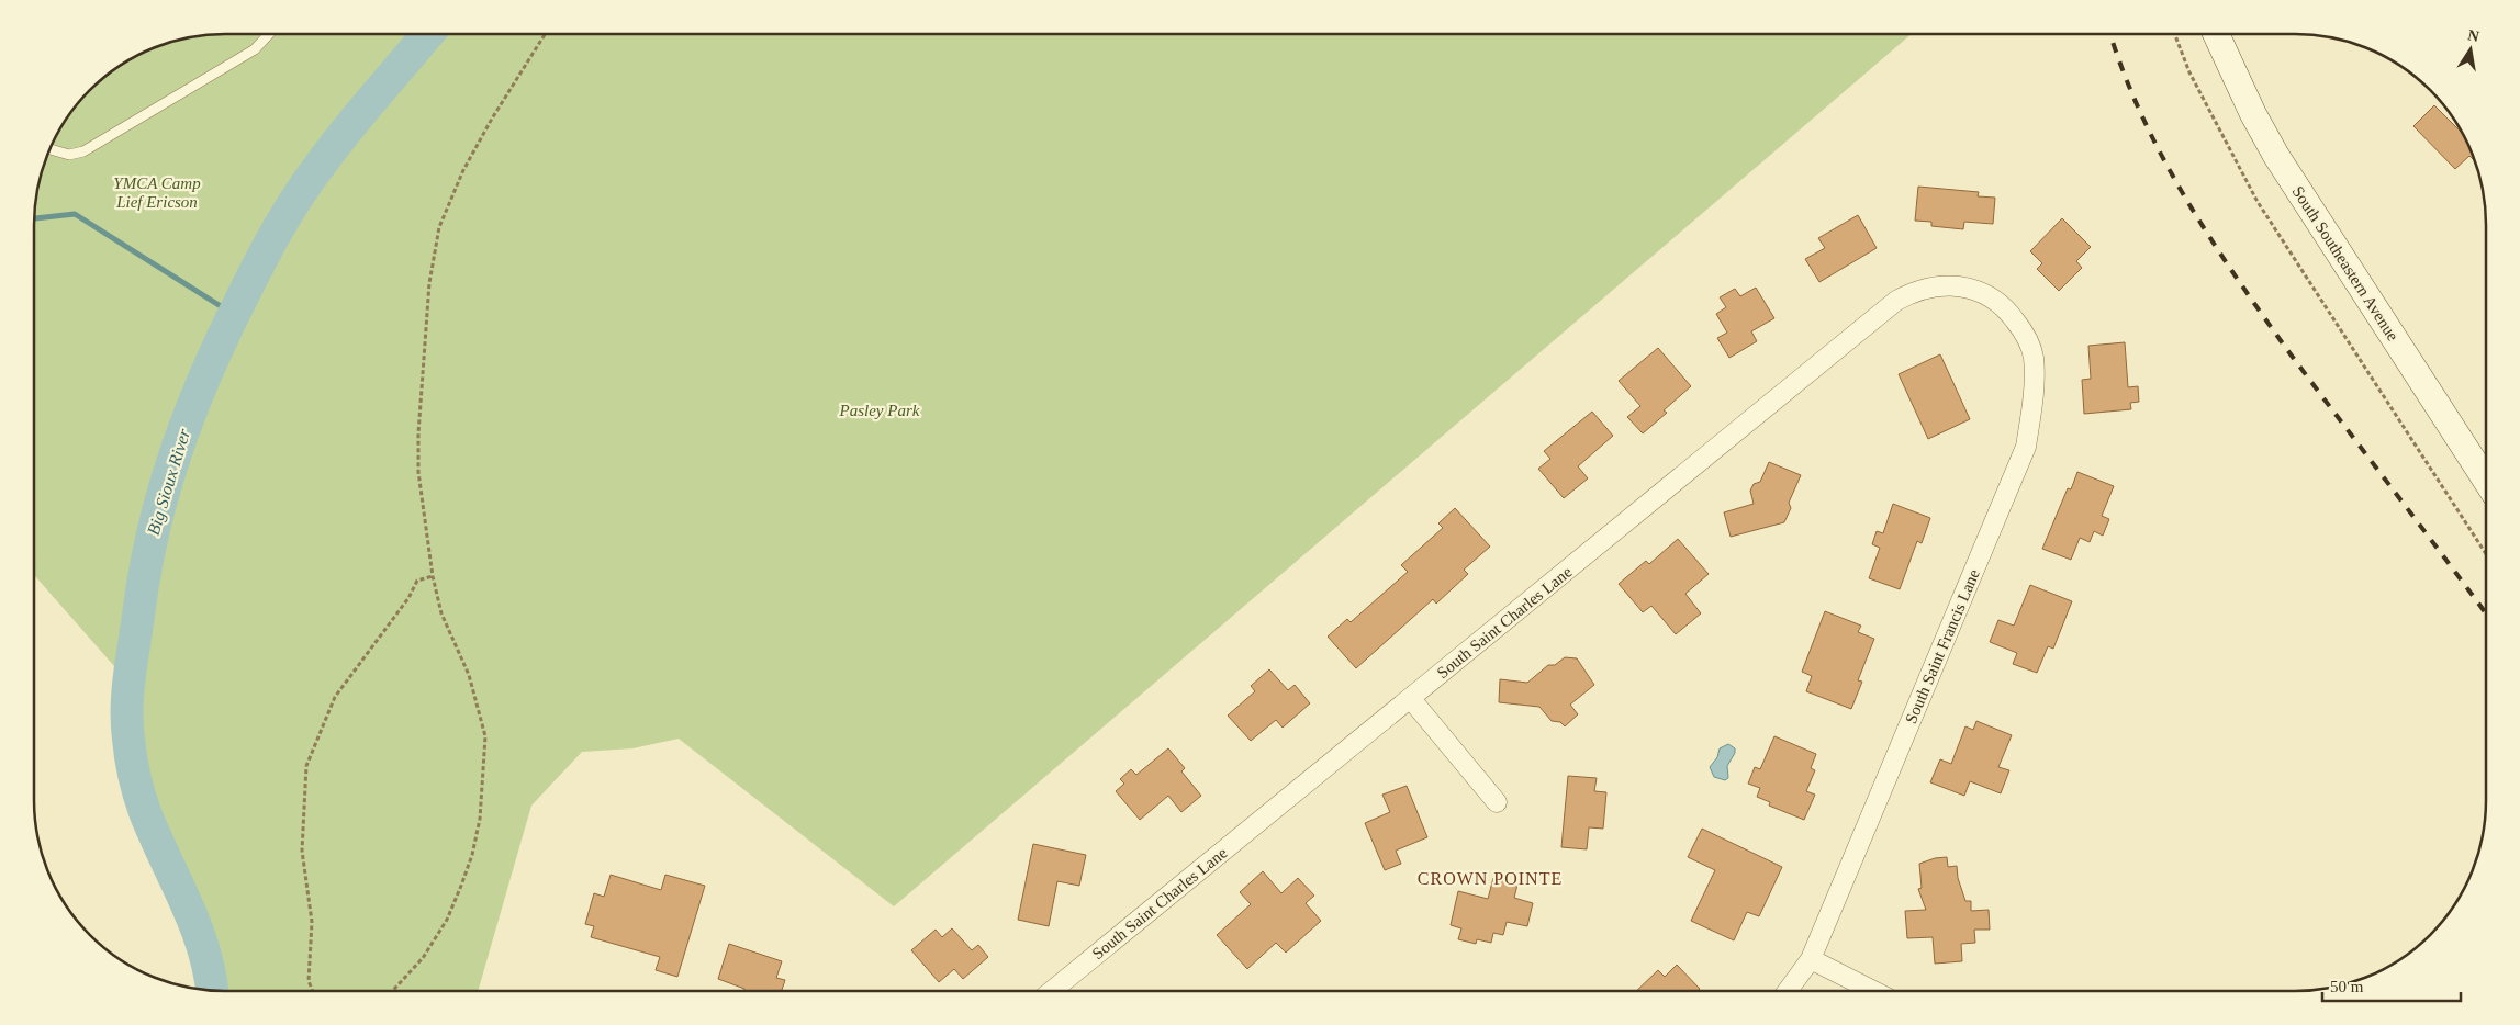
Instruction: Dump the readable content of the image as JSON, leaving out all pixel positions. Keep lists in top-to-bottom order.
{
  "streets": {
    "main road": ["South Southeastern Avenue"],
    "street": ["South Saint Charles Lane", "South Saint Francis Lane"]
  },
  "crossings": [
    ["South Saint Charles Lane", "South Saint Francis Lane"]
  ],
  "districts": ["CROWN POINTE"],
  "water": ["Big Sioux River"],
  "parks": ["YMCA Camp Lief Ericson", "Pasley Park"],
  "scale_bar": "50 m",
  "north": "top"
}
